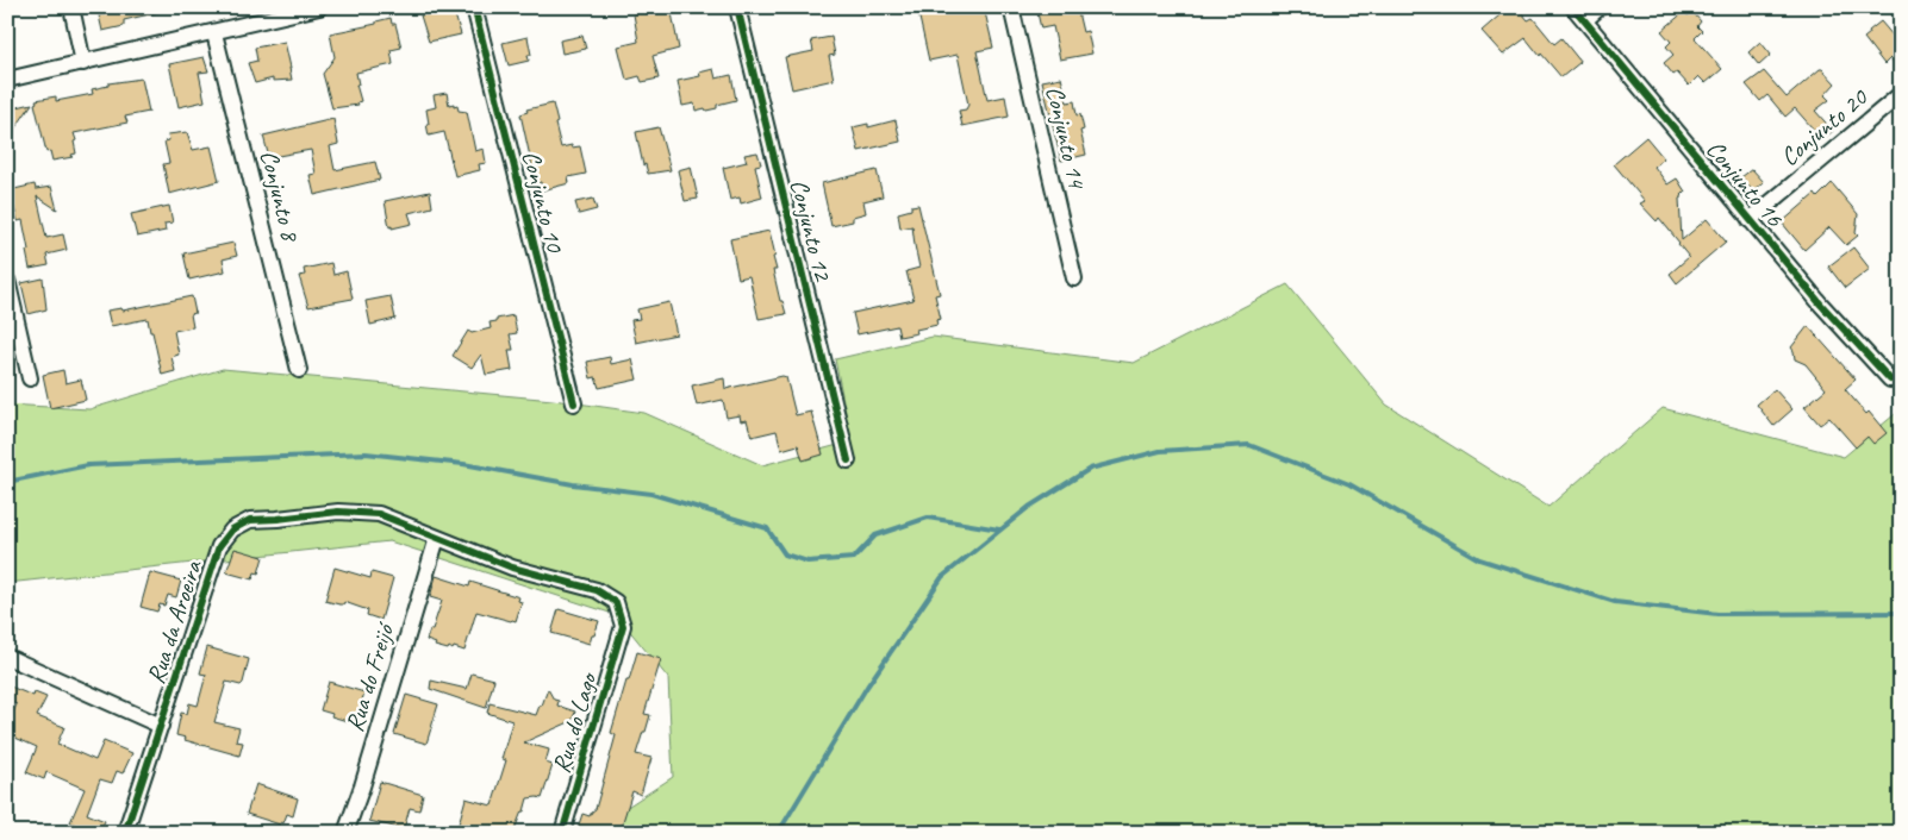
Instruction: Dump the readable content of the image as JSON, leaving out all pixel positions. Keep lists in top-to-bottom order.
{
  "streets": {
    "street": [
      "Conjunto 20",
      "Conjunto 14",
      "Conjunto 16",
      "Conjunto 8",
      "Conjunto 10",
      "Conjunto 12",
      "Rua da Aroeira",
      "Rua do Freijó",
      "Rua do Lago"
    ]
  },
  "crossings": [
    ["Conjunto 20", "Conjunto 16"],
    ["Rua da Aroeira", "Rua do Freijó"],
    ["Rua da Aroeira", "Rua do Lago"]
  ]
}
